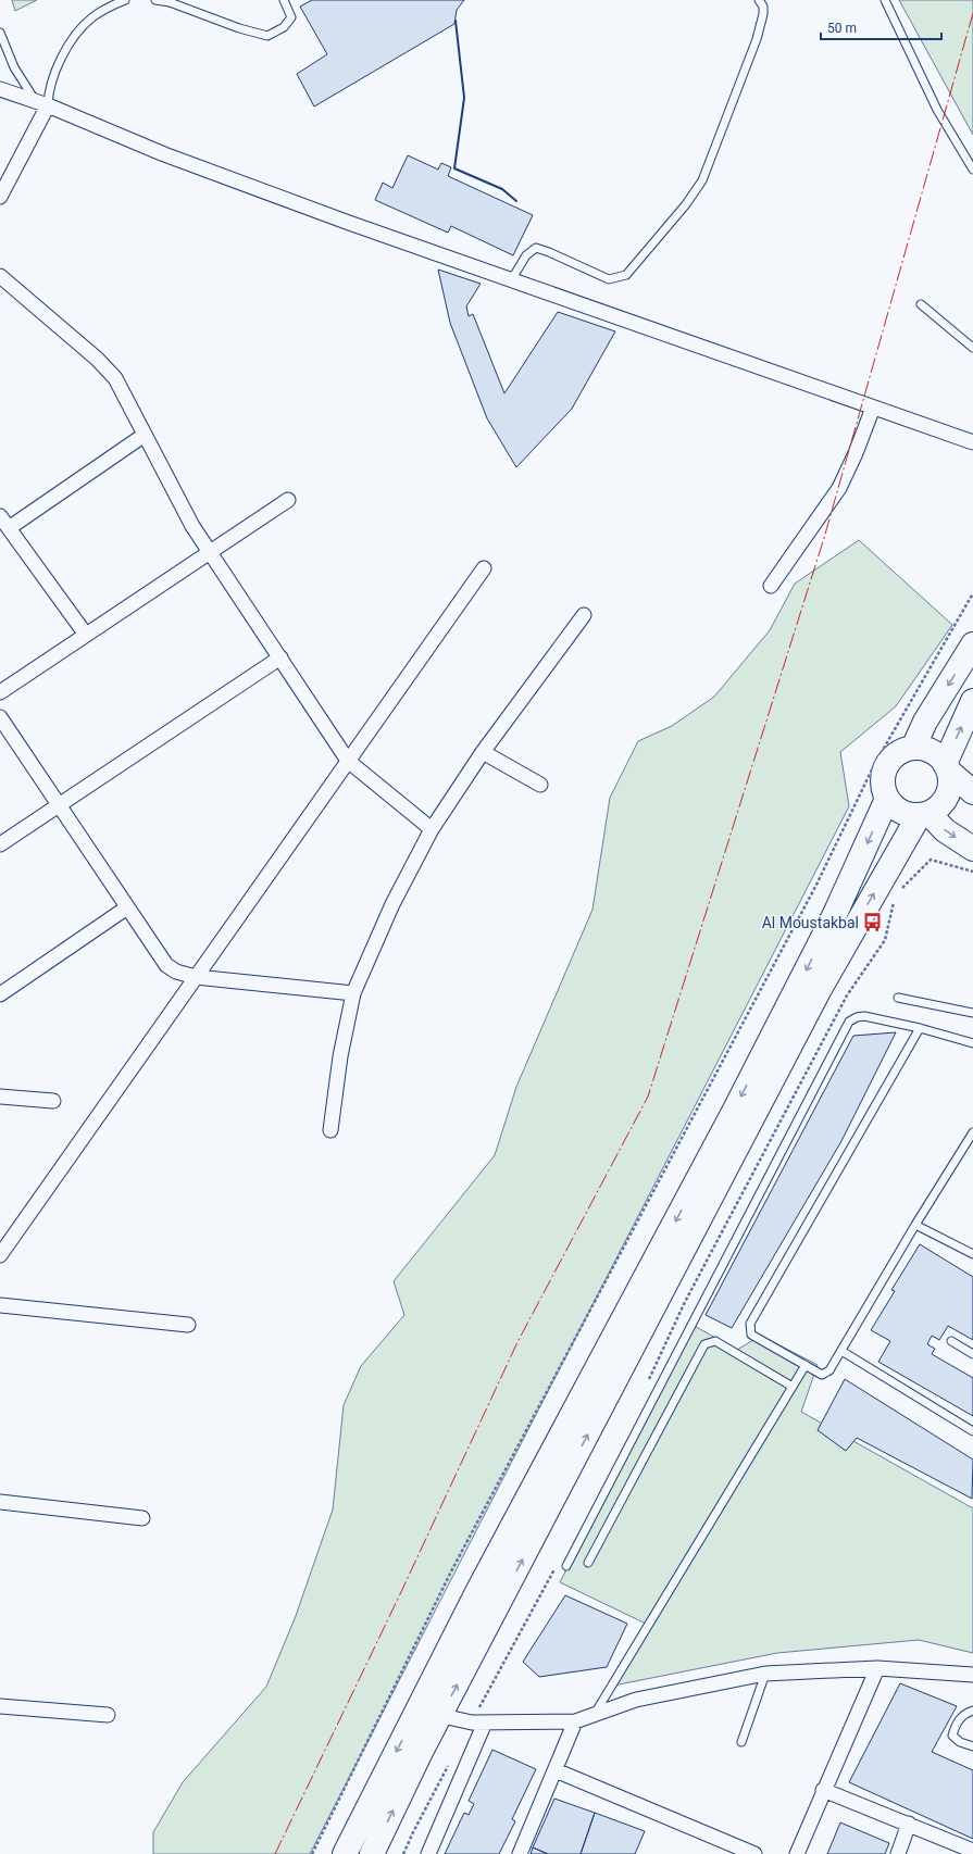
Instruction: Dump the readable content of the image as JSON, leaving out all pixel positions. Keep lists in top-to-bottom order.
{
  "places": {
    "bus stop": ["Al Moustakbal"]
  },
  "scale_bar": "50 m"
}
